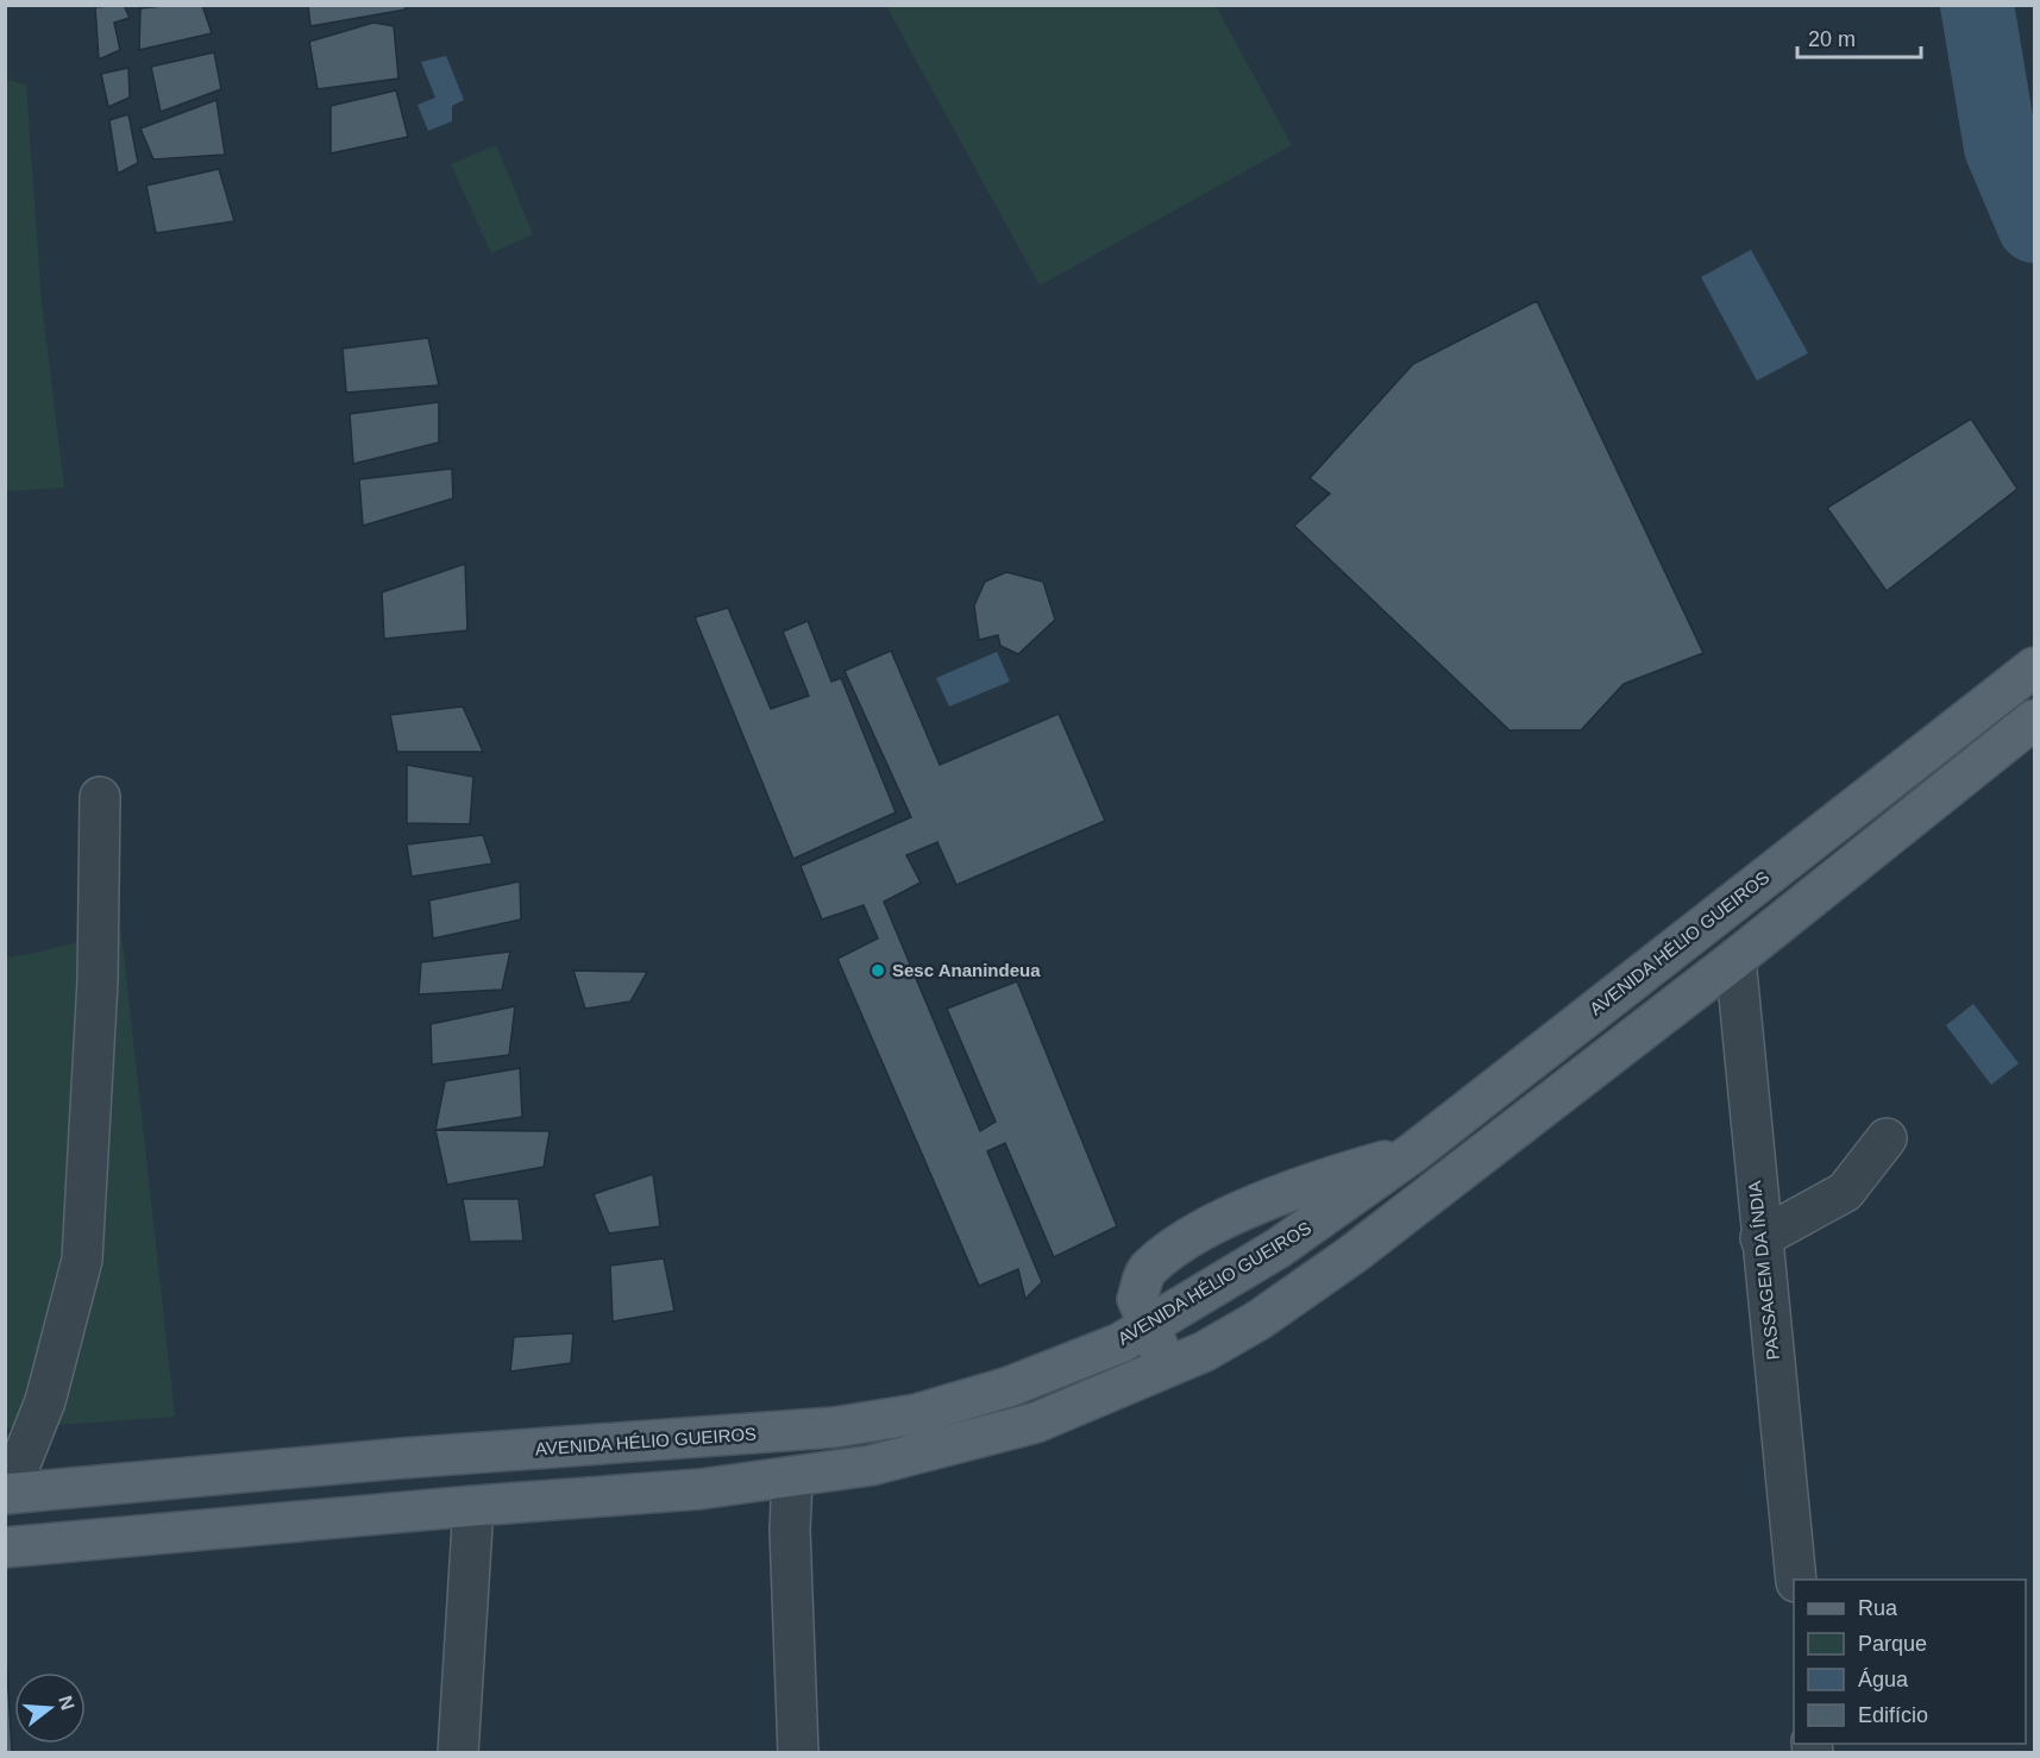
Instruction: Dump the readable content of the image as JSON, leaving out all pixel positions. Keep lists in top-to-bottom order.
{
  "streets": {
    "main road": ["AVENIDA HÉLIO GUEIROS"],
    "street": ["PASSAGEM DA ÍNDIA"]
  },
  "places": ["Sesc Ananindeua"],
  "legend": [
    "Rua",
    "Parque",
    "Água",
    "Edifício"
  ],
  "scale_bar": "20 m",
  "north": "right"
}
